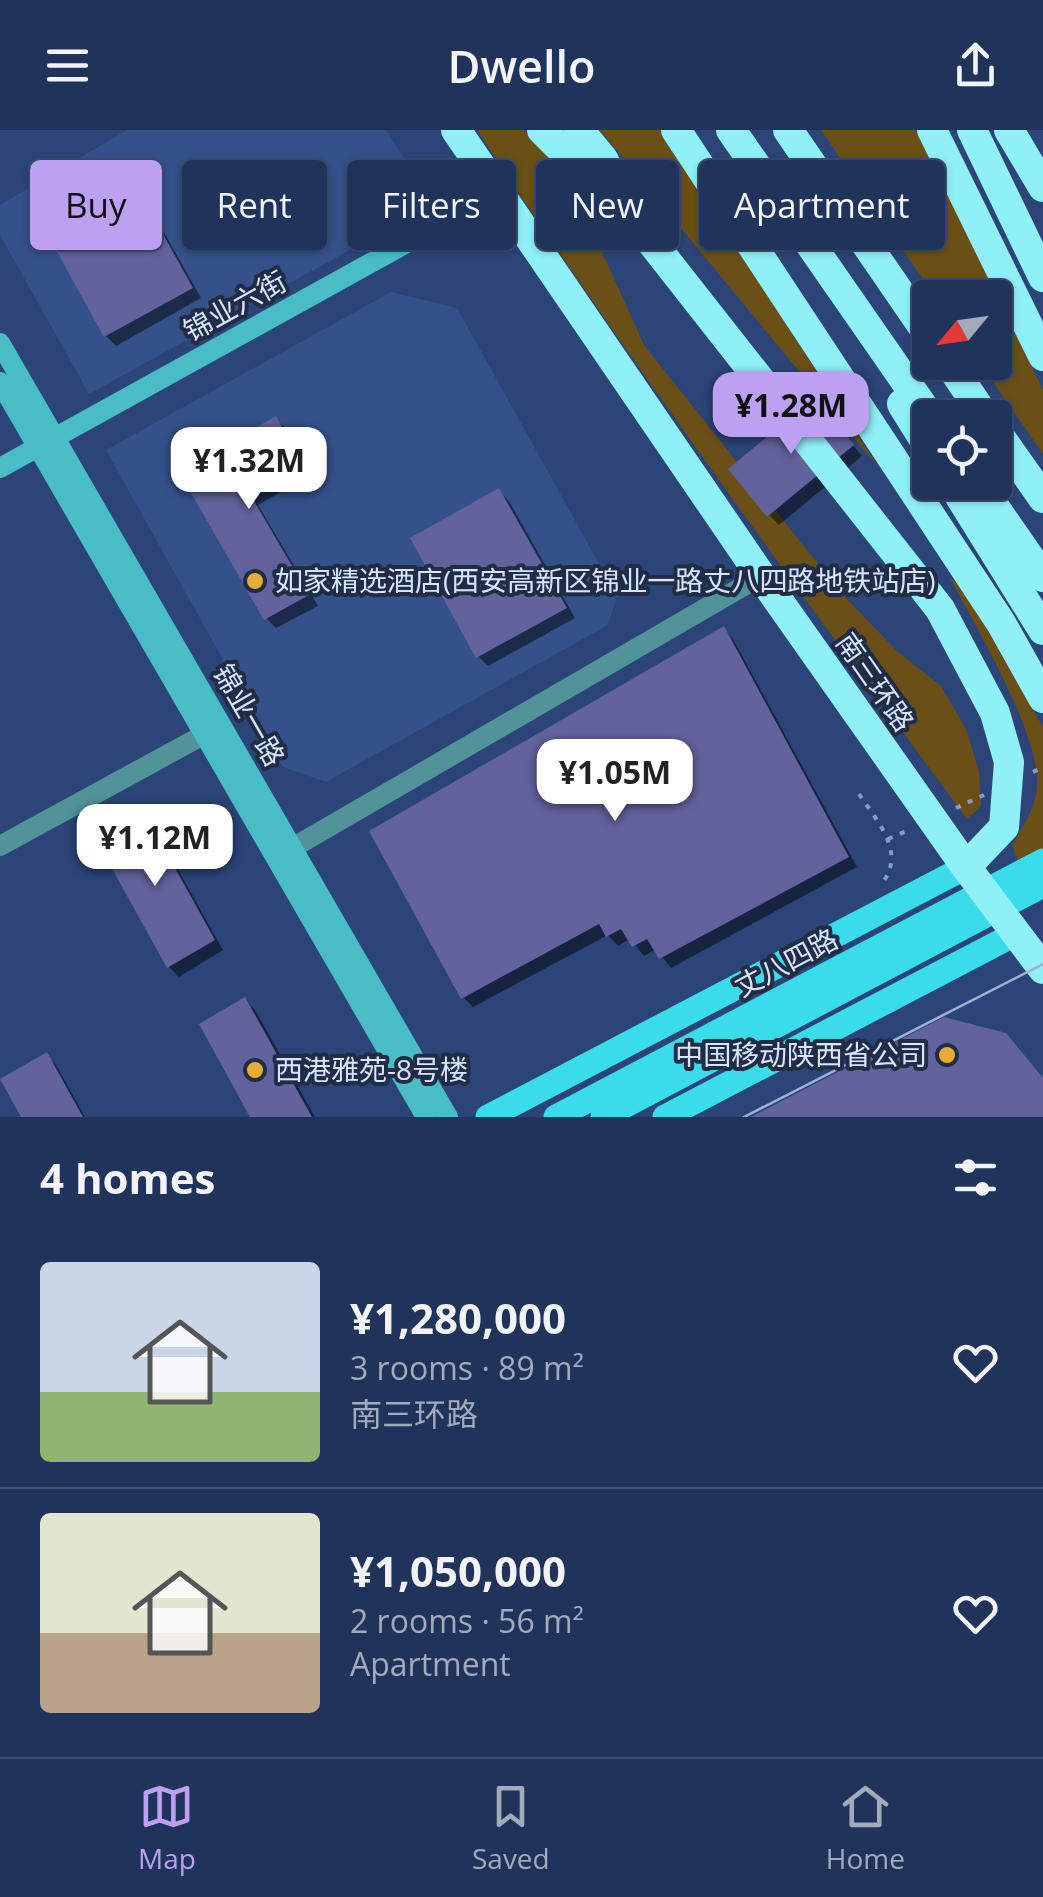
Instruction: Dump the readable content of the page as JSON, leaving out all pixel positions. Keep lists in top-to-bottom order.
{
  "streets": {
    "highway": ["南三环路"],
    "main road": ["丈八四路"],
    "street": ["锦业六街", "锦业一路"]
  },
  "crossings": [
    ["锦业六街", "锦业一路"]
  ],
  "places": ["如家精选酒店(西安高新区锦业一路丈八四路地铁站店)", "中国移动陕西省公司", "西港雅苑-8号楼"],
  "north": "bottom left",
  "page": {
    "header": "Dwello",
    "chip": [
      "Buy",
      "Rent",
      "Filters",
      "New",
      "Apartment"
    ],
    "price": [
      "¥1.28M",
      "¥1.32M",
      "¥1.05M",
      "¥1.12M"
    ],
    "heading": "4 homes",
    "list": [
      {
        "name": "¥1,280,000",
        "note": "3 rooms · 89 m² · 南三环路"
      },
      {
        "name": "¥1,050,000",
        "note": "2 rooms · 56 m² · Apartment"
      }
    ],
    "tabs": ["Map", "Saved", "Home"]
  }
}
